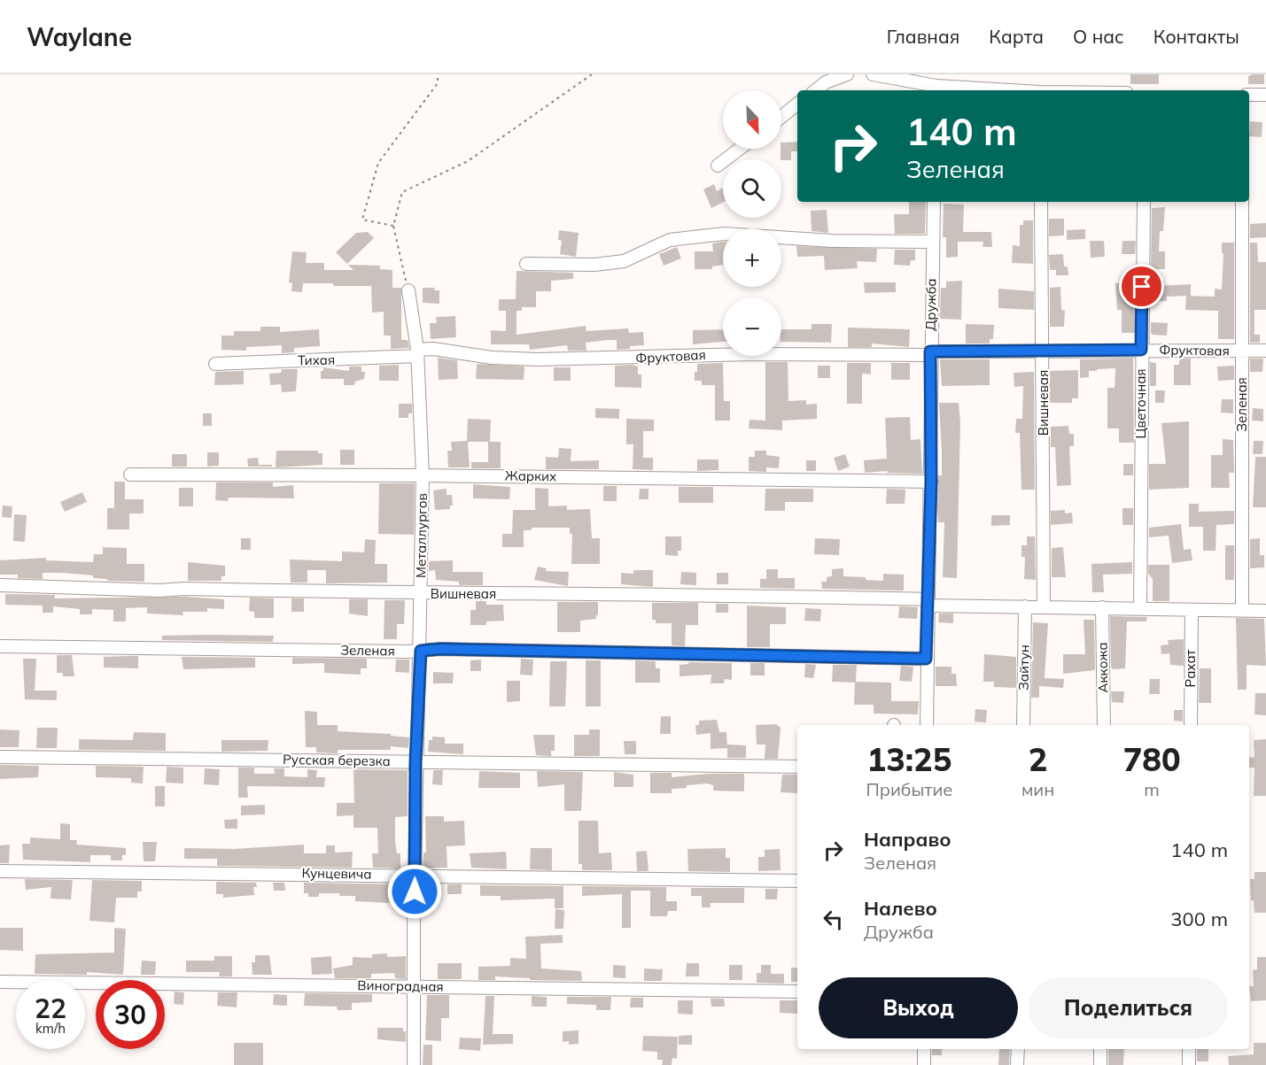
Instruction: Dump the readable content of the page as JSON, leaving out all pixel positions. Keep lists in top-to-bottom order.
{
  "streets": {
    "street": [
      "Дружба",
      "Фруктовая",
      "Тихая",
      "Вишневая",
      "Цветочная",
      "Зеленая",
      "Жарких",
      "Металлургов",
      "Зайтун",
      "Аккожа",
      "Рахат",
      "Русская березка",
      "Кунцевича",
      "Виноградная"
    ]
  },
  "crossings": [
    ["Дружба", "Фруктовая"],
    ["Дружба", "Вишневая"],
    ["Дружба", "Зеленая"],
    ["Дружба", "Жарких"],
    ["Фруктовая", "Тихая"],
    ["Фруктовая", "Вишневая"],
    ["Фруктовая", "Цветочная"],
    ["Фруктовая", "Зеленая"],
    ["Фруктовая", "Металлургов"],
    ["Тихая", "Металлургов"],
    ["Вишневая", "Цветочная"],
    ["Вишневая", "Зеленая"],
    ["Вишневая", "Металлургов"],
    ["Вишневая", "Зайтун"],
    ["Вишневая", "Аккожа"],
    ["Вишневая", "Рахат"],
    ["Зеленая", "Металлургов"],
    ["Жарких", "Металлургов"],
    ["Металлургов", "Русская березка"],
    ["Металлургов", "Кунцевича"],
    ["Металлургов", "Виноградная"]
  ],
  "north": "bottom right",
  "page": {
    "header": "Waylane",
    "nav": [
      "Главная",
      "Карта",
      "О нас",
      "Контакты"
    ],
    "map_buttons": ["+", "−"],
    "turn": ["140 m", "Зеленая"],
    "eta": [
      "13:25",
      "Прибытие",
      "2",
      "мин",
      "780",
      "m"
    ],
    "list": [
      {
        "name": "Направо",
        "note": "Зеленая",
        "value": "140 m"
      },
      {
        "name": "Налево",
        "note": "Дружба",
        "value": "300 m"
      }
    ],
    "buttons": ["Выход", "Поделиться"],
    "speed": "22 km/h",
    "limit": "30"
  }
}
